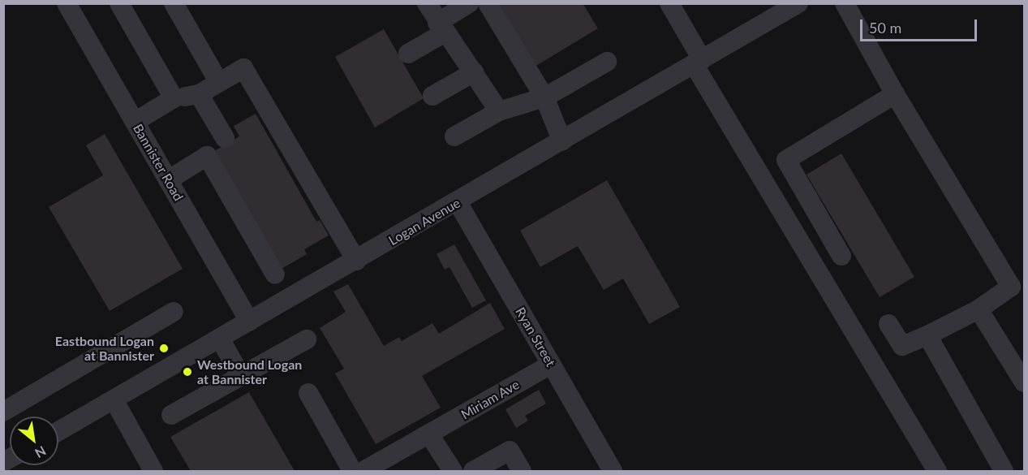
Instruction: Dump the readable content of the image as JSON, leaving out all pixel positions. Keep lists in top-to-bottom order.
{
  "streets": {
    "street": [
      "Bannister Road",
      "Logan Avenue",
      "Ryan Street",
      "Miriam Ave"
    ]
  },
  "crossings": [
    ["Bannister Road", "Logan Avenue"],
    ["Logan Avenue", "Ryan Street"],
    ["Ryan Street", "Miriam Ave"]
  ],
  "places": ["Eastbound Logan at Bannister", "Westbound Logan at Bannister"],
  "scale_bar": "50 m",
  "north": "bottom right"
}
